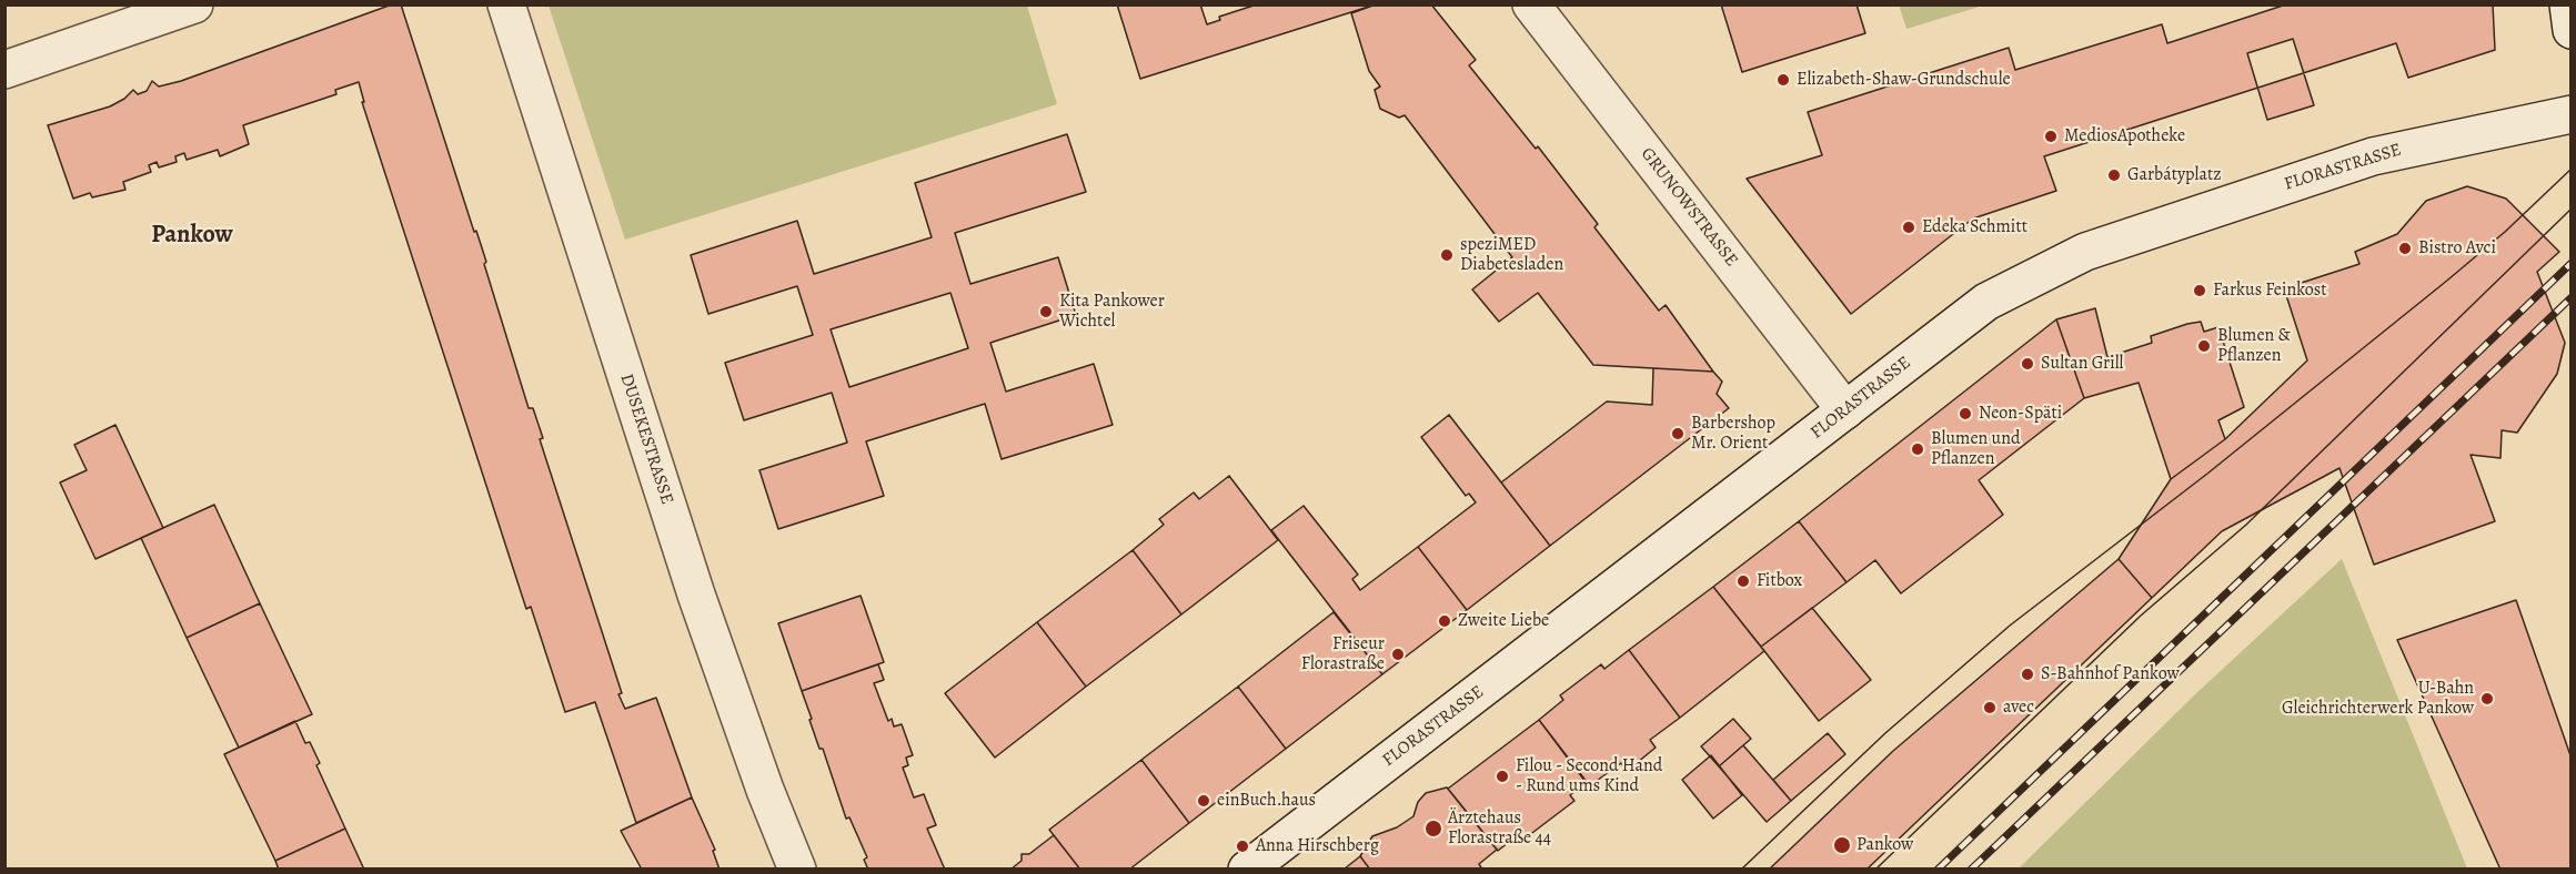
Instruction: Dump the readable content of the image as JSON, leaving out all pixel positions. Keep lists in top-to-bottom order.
{
  "streets": {
    "street": ["FLORASTRASSE", "GRUNOWSTRASSE", "DUSEKESTRASSE"]
  },
  "crossings": [
    ["FLORASTRASSE", "GRUNOWSTRASSE"]
  ],
  "districts": ["Pankow"],
  "places": [
    "Elizabeth-Shaw-Grundschule",
    "MediosApotheke",
    "Garbátyplatz",
    "Edeka Schmitt",
    "Bistro Avci",
    "speziMED Diabetesladen",
    "Farkus Feinkost",
    "Kita Pankower Wichtel",
    "Blumen & Pflanzen",
    "Sultan Grill",
    "Neon-Späti",
    "Barbershop Mr. Orient",
    "Blumen und Pflanzen",
    "Fitbox",
    "Zweite Liebe",
    "Friseur Florastraße",
    "S-Bahnhof Pankow",
    "U-Bahn Gleichrichterwerk Pankow",
    "avec",
    "Filou - Second Hand - Rund ums Kind",
    "einBuch.haus",
    "Ärztehaus Florastraße 44",
    "Pankow",
    "Anna Hirschberg"
  ]
}
